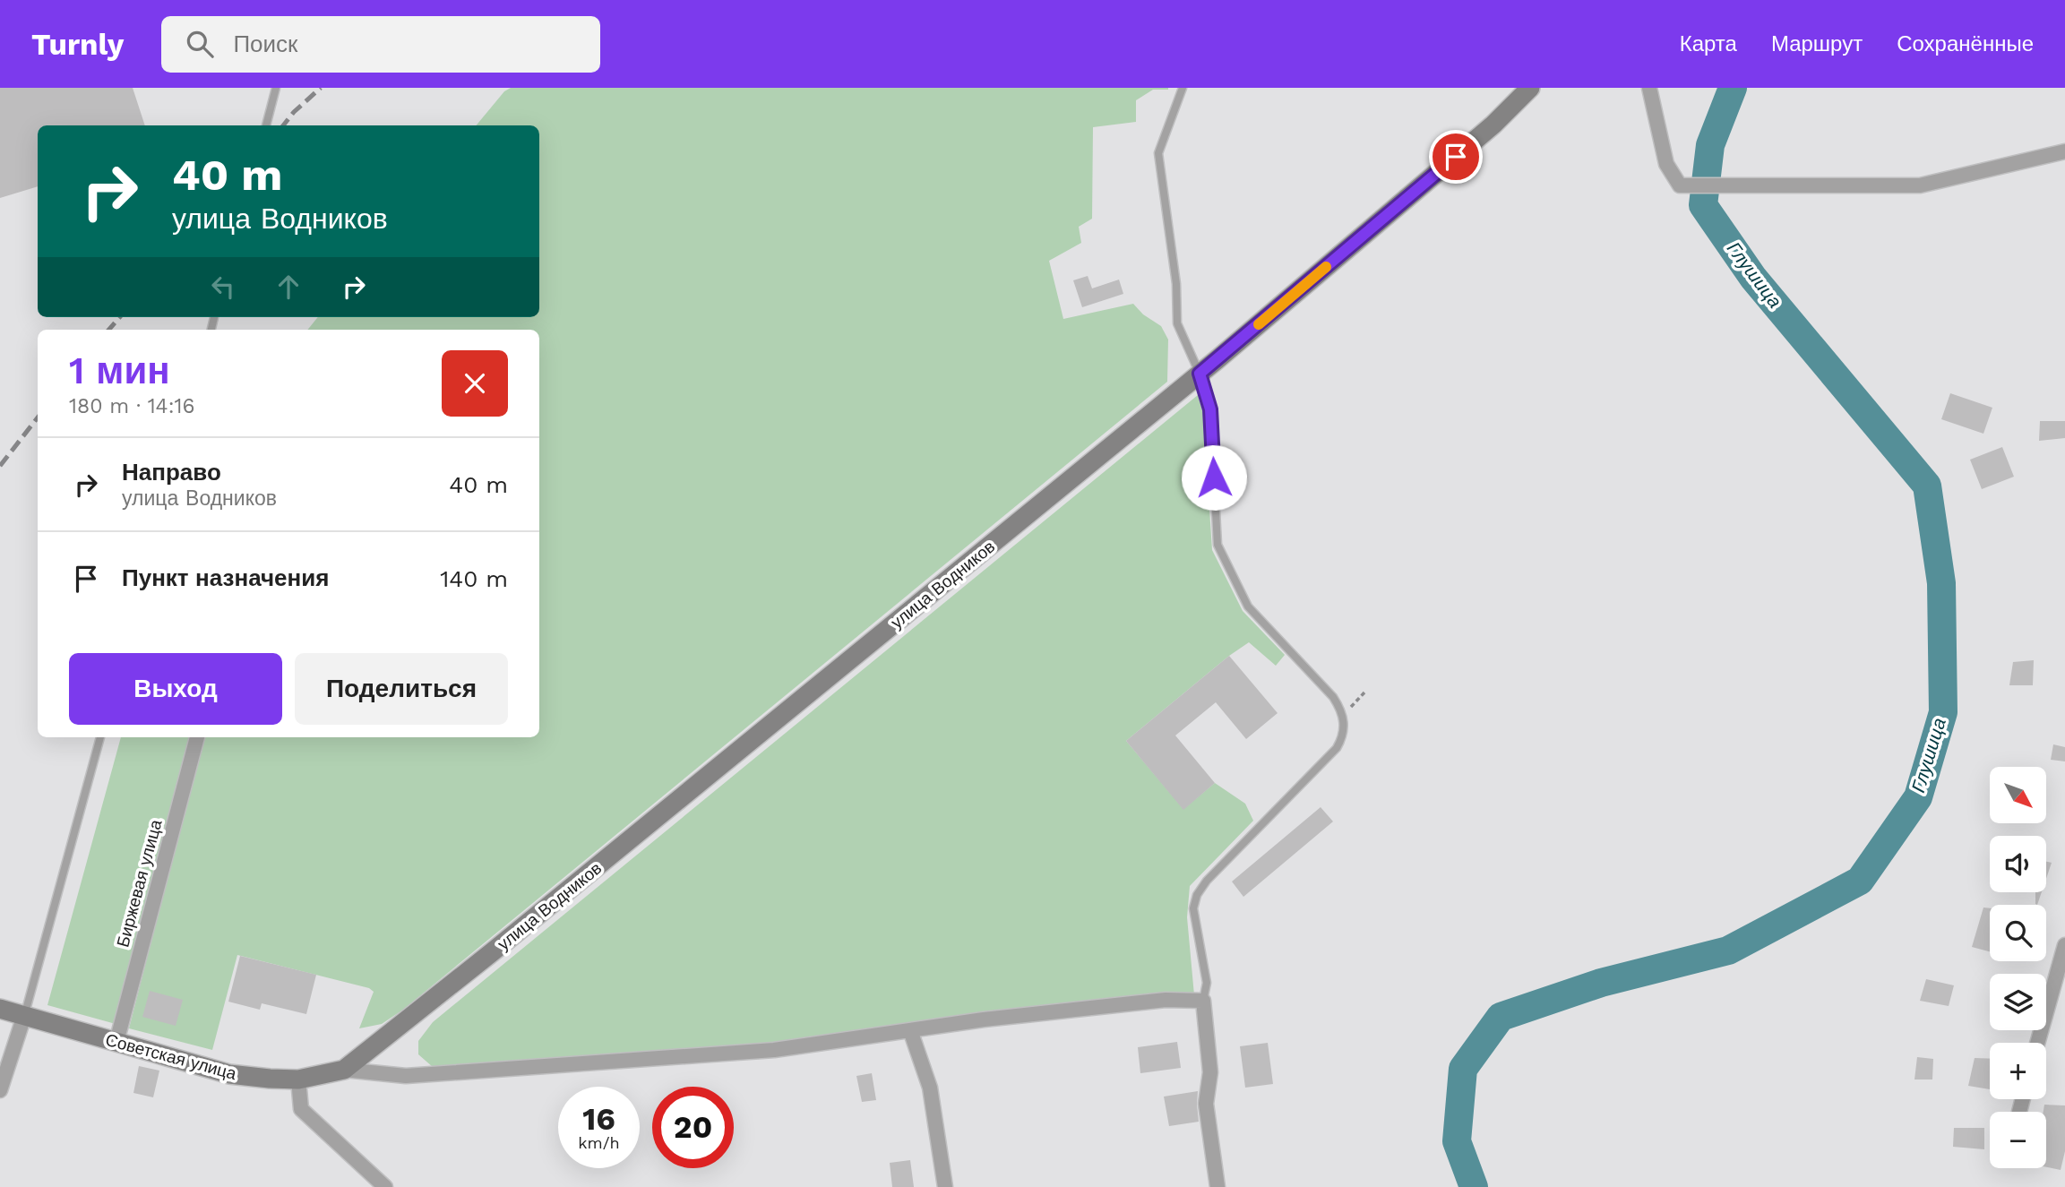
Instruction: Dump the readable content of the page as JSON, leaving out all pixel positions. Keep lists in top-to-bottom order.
{
  "streets": {
    "main road": ["улица Водников", "Советская улица"],
    "street": ["Биржевая улица"]
  },
  "crossings": [
    ["улица Водников", "Советская улица"],
    ["Биржевая улица", "Советская улица"]
  ],
  "water": ["Глушица"],
  "north": "bottom right",
  "page": {
    "header": "Turnly",
    "search": "Поиск",
    "nav": ["Карта", "Маршрут", "Сохранённые"],
    "turn": ["40 m", "улица Водников"],
    "heading": ["1 мин", "180 m · 14:16"],
    "list": [
      {
        "name": "Направо",
        "note": "улица Водников",
        "value": "40 m"
      },
      {
        "name": "Пункт назначения",
        "value": "140 m"
      }
    ],
    "buttons": ["Выход", "Поделиться"],
    "map_buttons": ["+", "−"],
    "speed": "16 km/h",
    "limit": "20"
  }
}
